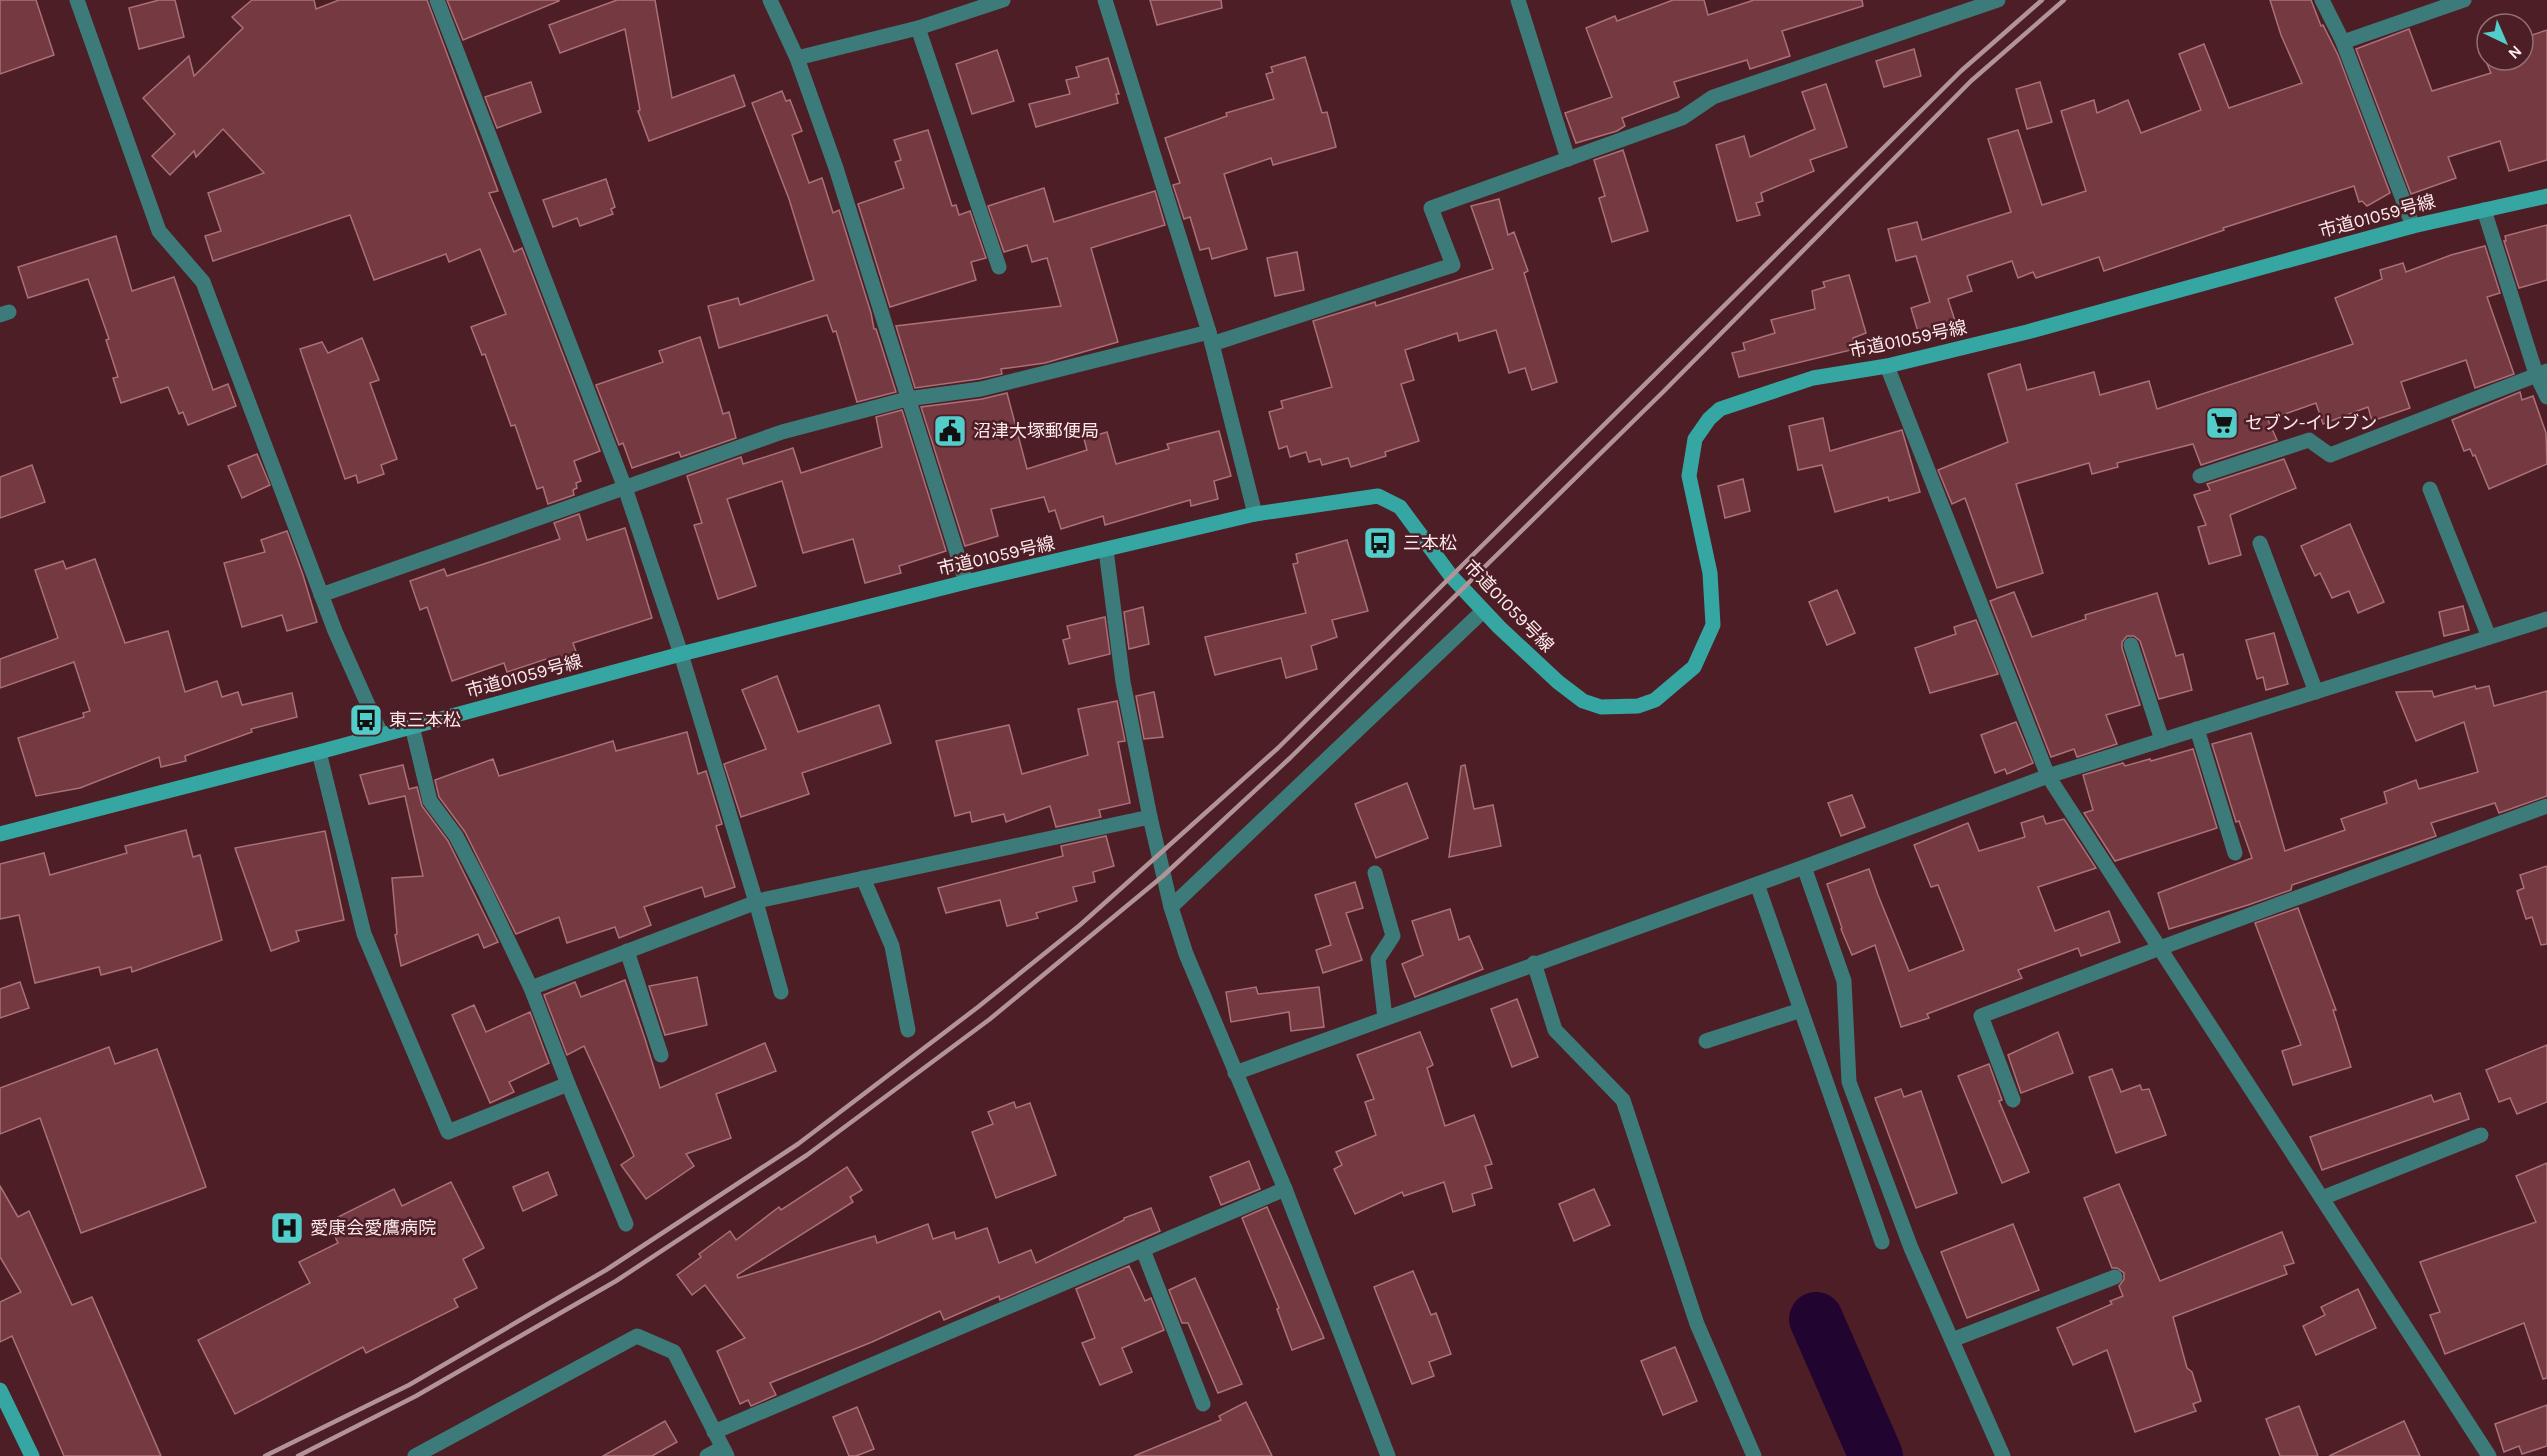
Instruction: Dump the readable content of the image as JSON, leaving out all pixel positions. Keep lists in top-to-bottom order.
{
  "streets": {
    "street": ["市道01059号線"]
  },
  "places": {
    "supermarket": ["セブン-イレブン"],
    "public building": ["沼津大塚郵便局"],
    "bus stop": ["三本松", "東三本松"],
    "hospital": ["愛康会愛鷹病院"]
  },
  "north": "bottom right"
}
